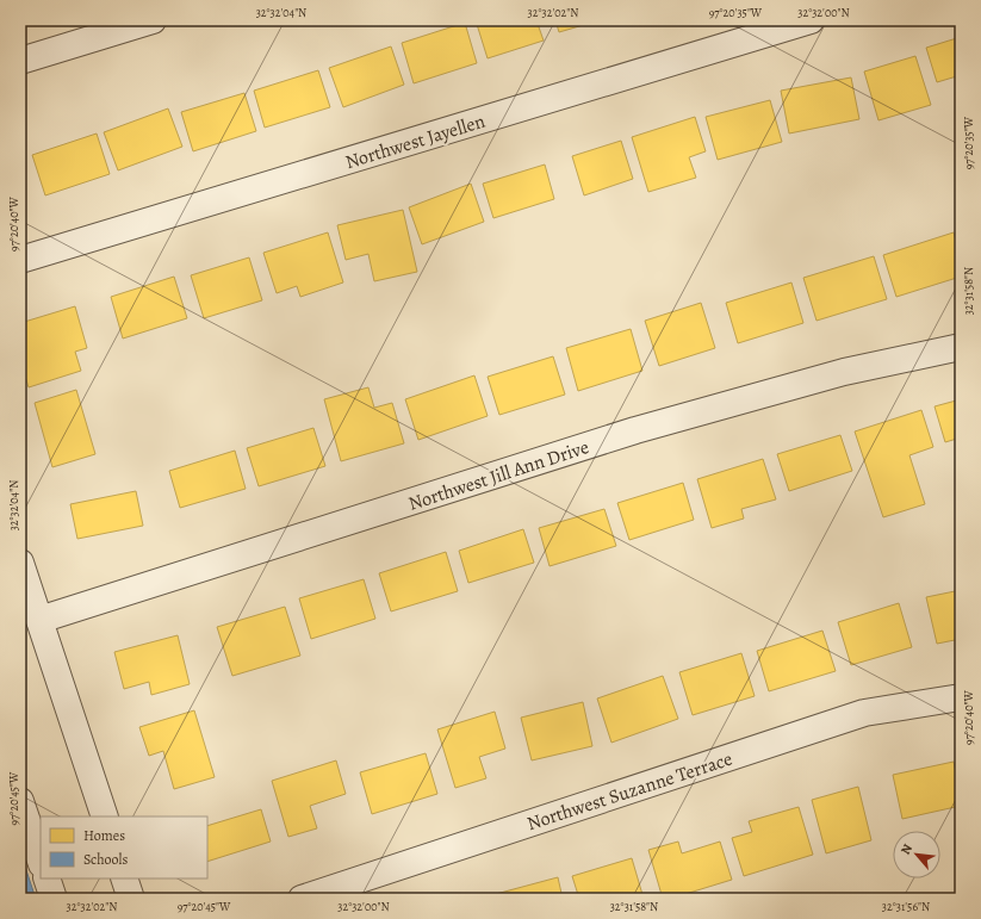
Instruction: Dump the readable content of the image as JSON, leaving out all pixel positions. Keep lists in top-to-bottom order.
{
  "streets": {
    "street": ["Northwest Jayellen", "Northwest Jill Ann Drive", "Northwest Suzanne Terrace"]
  },
  "legend": ["Homes", "Schools"],
  "north": "top left",
  "coordinates": [
    "32°32'04\"N",
    "32°32'02\"N",
    "97°20'35\"W",
    "32°32'00\"N",
    "97°20'40\"W",
    "32°31'58\"N",
    "97°20'45\"W",
    "32°31'56\"N"
  ]
}
